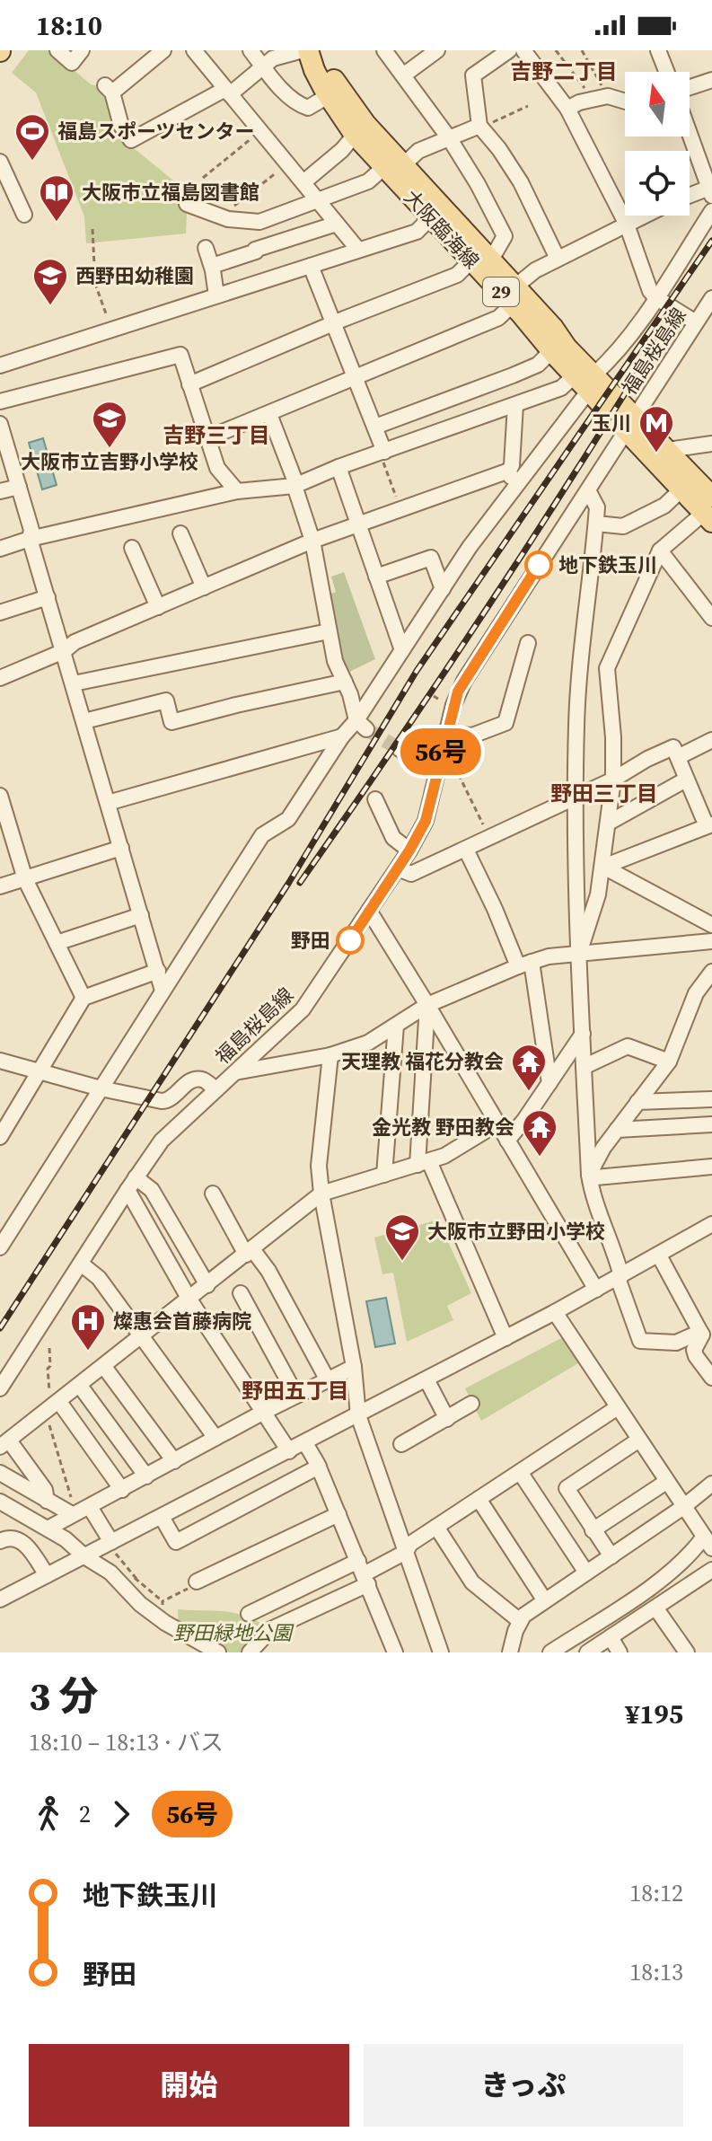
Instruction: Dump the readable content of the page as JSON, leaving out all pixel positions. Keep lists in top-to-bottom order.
{
  "streets": {
    "main road": ["大阪臨海線", "29"],
    "street": ["福島桜島線"]
  },
  "crossings": [
    ["大阪臨海線", "福島桜島線"]
  ],
  "districts": [
    "吉野二丁目",
    "吉野三丁目",
    "野田三丁目",
    "野田五丁目"
  ],
  "parks": ["野田緑地公園"],
  "places": {
    "sports": ["福島スポーツセンター"],
    "library": ["大阪市立福島図書館"],
    "school or university": ["西野田幼稚園", "大阪市立吉野小学校", "大阪市立野田小学校"],
    "metro station": ["玉川"],
    "other": ["地下鉄玉川", "野田"],
    "temple": ["天理教 福花分教会", "金光教 野田教会"],
    "hospital": ["燦惠会首藤病院"]
  },
  "lines": ["bus line 56号"],
  "north": "top",
  "page": {
    "status": "18:10",
    "on_map": "56号",
    "heading": ["3 分", "18:10 – 18:13 · バス", "¥195"],
    "legs": ["2", "56号"],
    "list": [
      {
        "name": "地下鉄玉川",
        "value": "18:12"
      },
      {
        "name": "野田",
        "value": "18:13"
      }
    ],
    "buttons": ["開始", "きっぷ"]
  }
}
